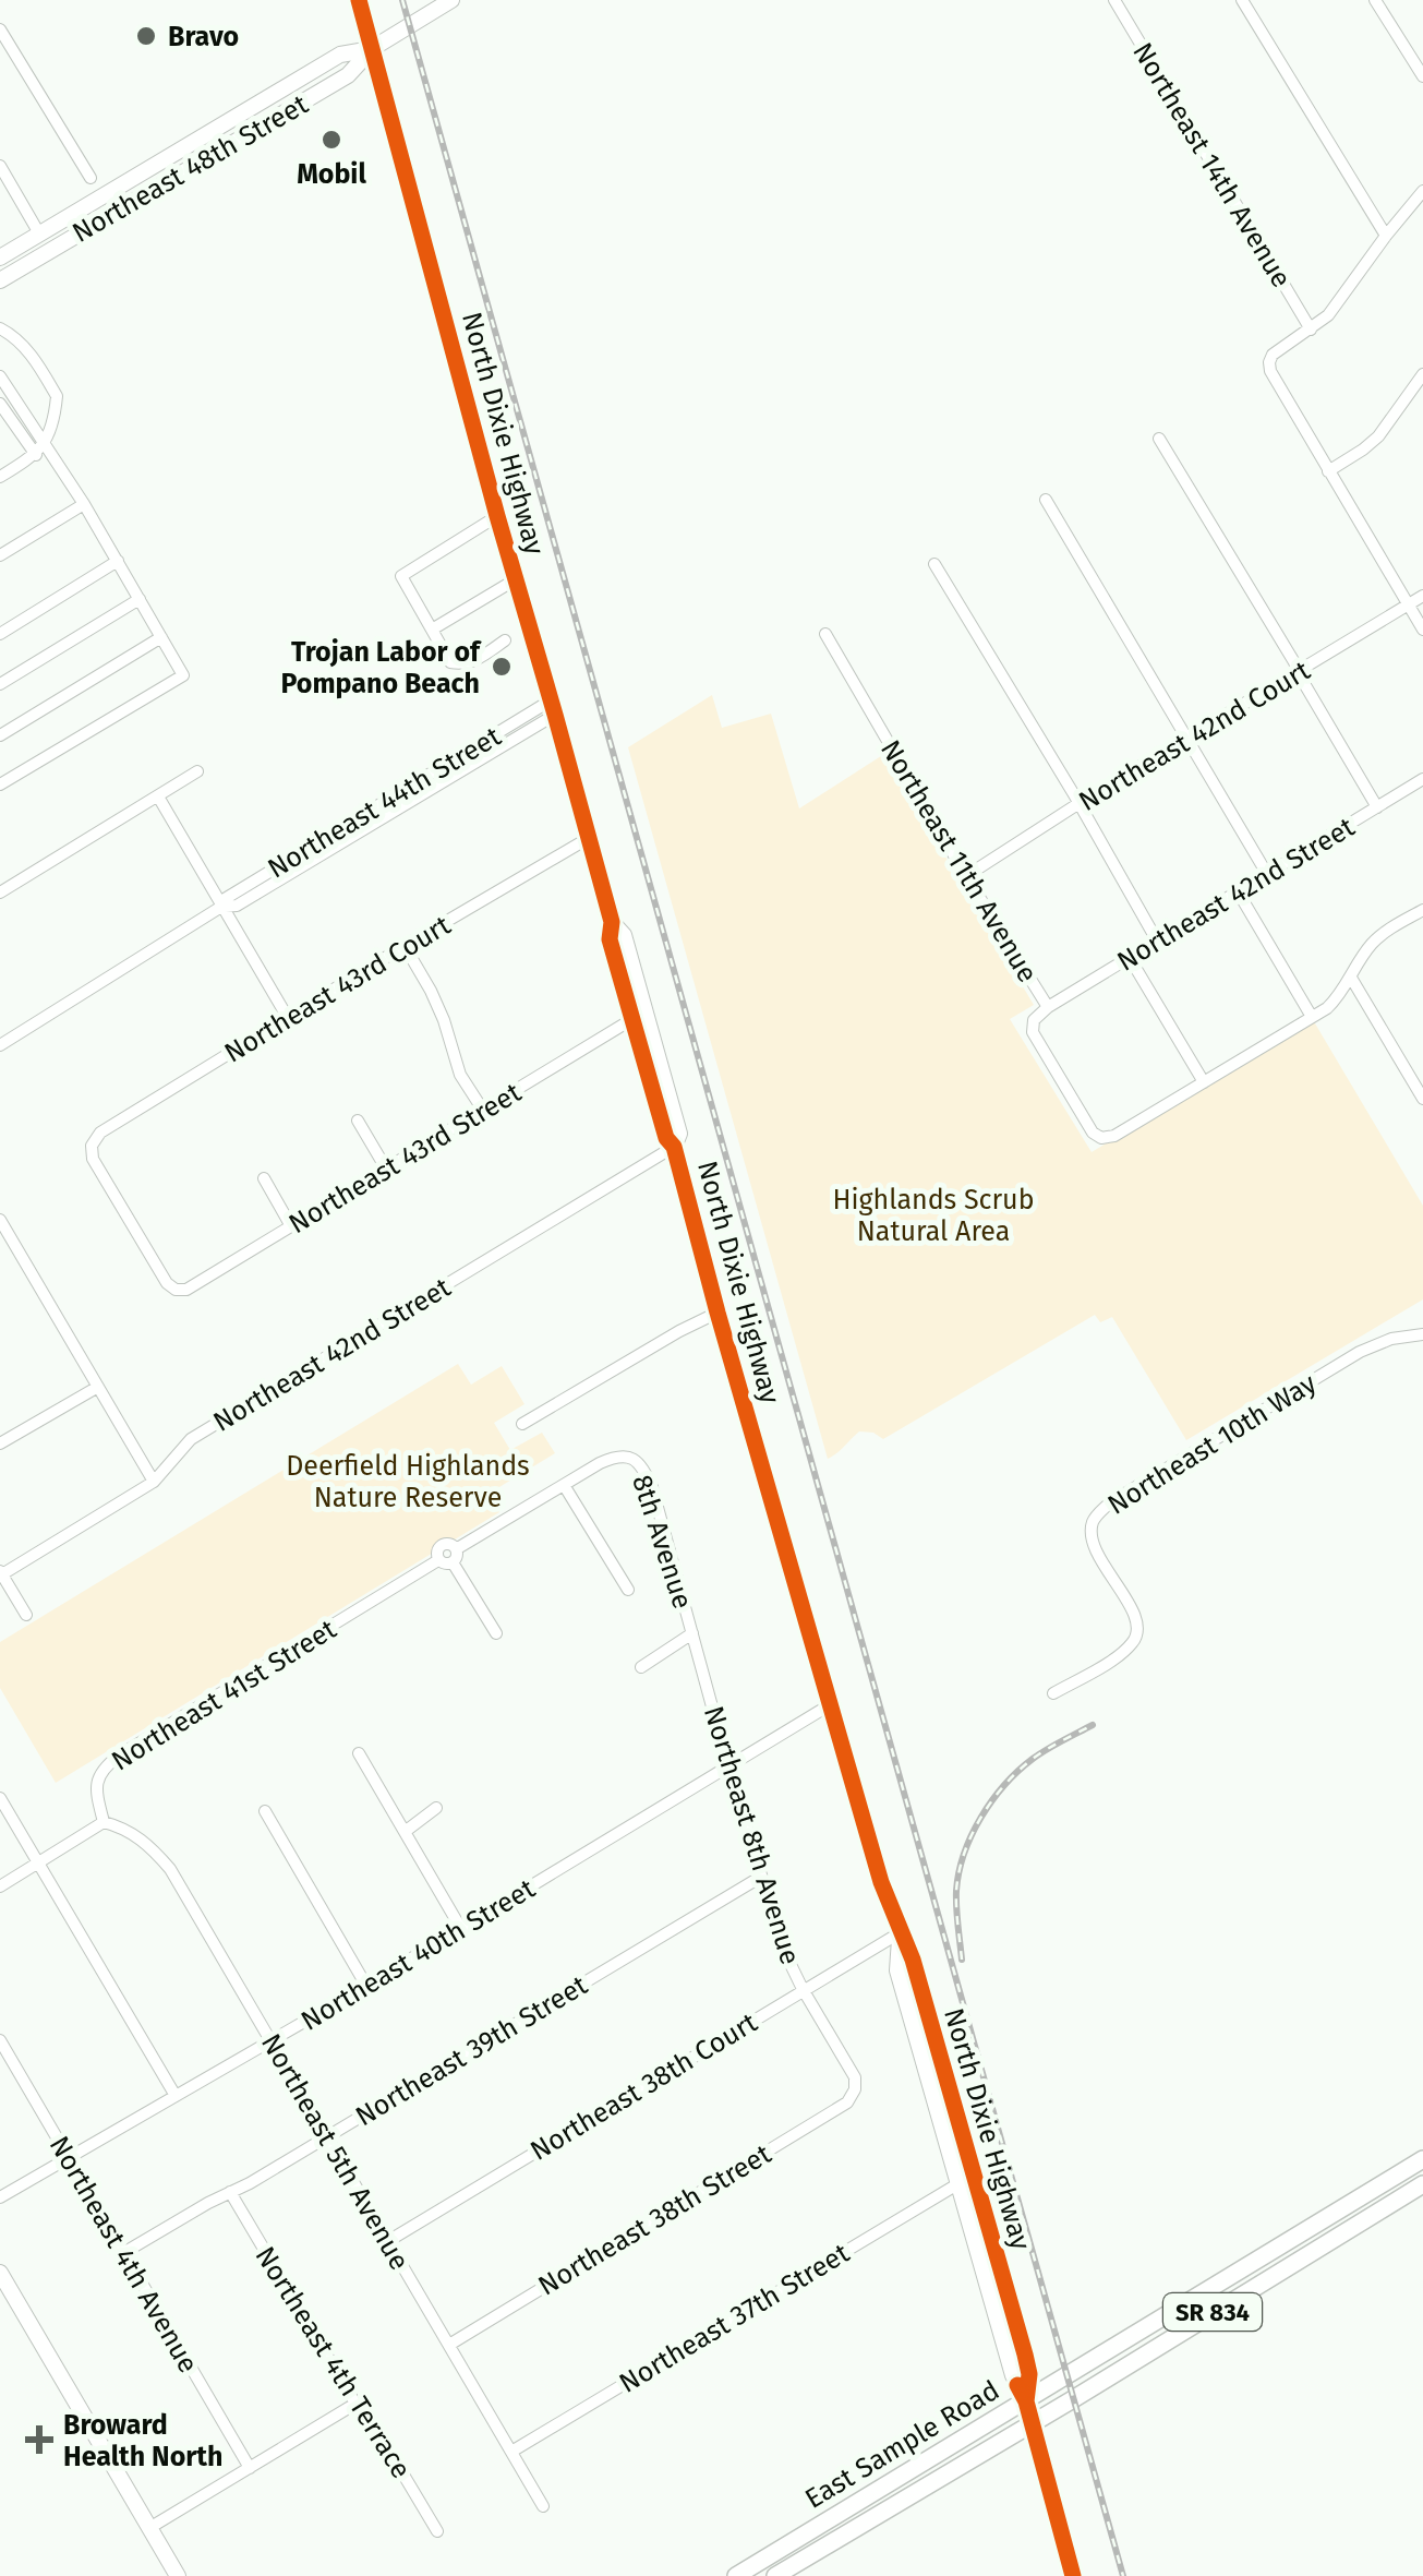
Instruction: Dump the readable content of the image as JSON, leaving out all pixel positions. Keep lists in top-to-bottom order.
{
  "streets": {
    "main road": [
      "Northeast 48th Street",
      "North Dixie Highway",
      "SR 834",
      "East Sample Road"
    ],
    "street": [
      "Northeast 14th Avenue",
      "Northeast 42nd Court",
      "Northeast 44th Street",
      "Northeast 11th Avenue",
      "Northeast 42nd Street",
      "Northeast 43rd Court",
      "Northeast 43rd Street",
      "Northeast 10th Way",
      "8th Avenue",
      "Northeast 41st Street",
      "Northeast 8th Avenue",
      "Northeast 40th Street",
      "Northeast 39th Street",
      "Northeast 38th Court",
      "Northeast 5th Avenue",
      "Northeast 38th Street",
      "Northeast 4th Avenue",
      "Northeast 37th Street",
      "Northeast 4th Terrace"
    ]
  },
  "crossings": [
    ["Northeast 48th Street", "North Dixie Highway"],
    ["North Dixie Highway", "Northeast 44th Street"],
    ["North Dixie Highway", "Northeast 42nd Street"],
    ["North Dixie Highway", "Northeast 43rd Court"],
    ["North Dixie Highway", "Northeast 43rd Street"],
    ["North Dixie Highway", "Northeast 40th Street"],
    ["North Dixie Highway", "Northeast 38th Court"],
    ["North Dixie Highway", "Northeast 37th Street"],
    ["North Dixie Highway", "East Sample Road"],
    ["Northeast 42nd Court", "Northeast 11th Avenue"],
    ["Northeast 11th Avenue", "Northeast 42nd Street"],
    ["Northeast 43rd Court", "Northeast 43rd Street"],
    ["8th Avenue", "Northeast 8th Avenue"],
    ["Northeast 41st Street", "Northeast 5th Avenue"],
    ["Northeast 8th Avenue", "Northeast 40th Street"],
    ["Northeast 8th Avenue", "Northeast 39th Street"],
    ["Northeast 8th Avenue", "Northeast 38th Court"],
    ["Northeast 8th Avenue", "Northeast 38th Street"],
    ["Northeast 40th Street", "Northeast 5th Avenue"],
    ["Northeast 40th Street", "Northeast 4th Avenue"],
    ["Northeast 39th Street", "Northeast 5th Avenue"],
    ["Northeast 39th Street", "Northeast 4th Avenue"],
    ["Northeast 39th Street", "Northeast 4th Terrace"],
    ["Northeast 38th Court", "Northeast 5th Avenue"],
    ["Northeast 5th Avenue", "Northeast 38th Street"],
    ["Northeast 5th Avenue", "Northeast 37th Street"]
  ],
  "parks": ["Highlands Scrub Natural Area", "Deerfield Highlands Nature Reserve"],
  "places": {
    "other": ["Bravo", "Mobil", "Trojan Labor of Pompano Beach"],
    "health": ["Broward Health North"]
  }
}
